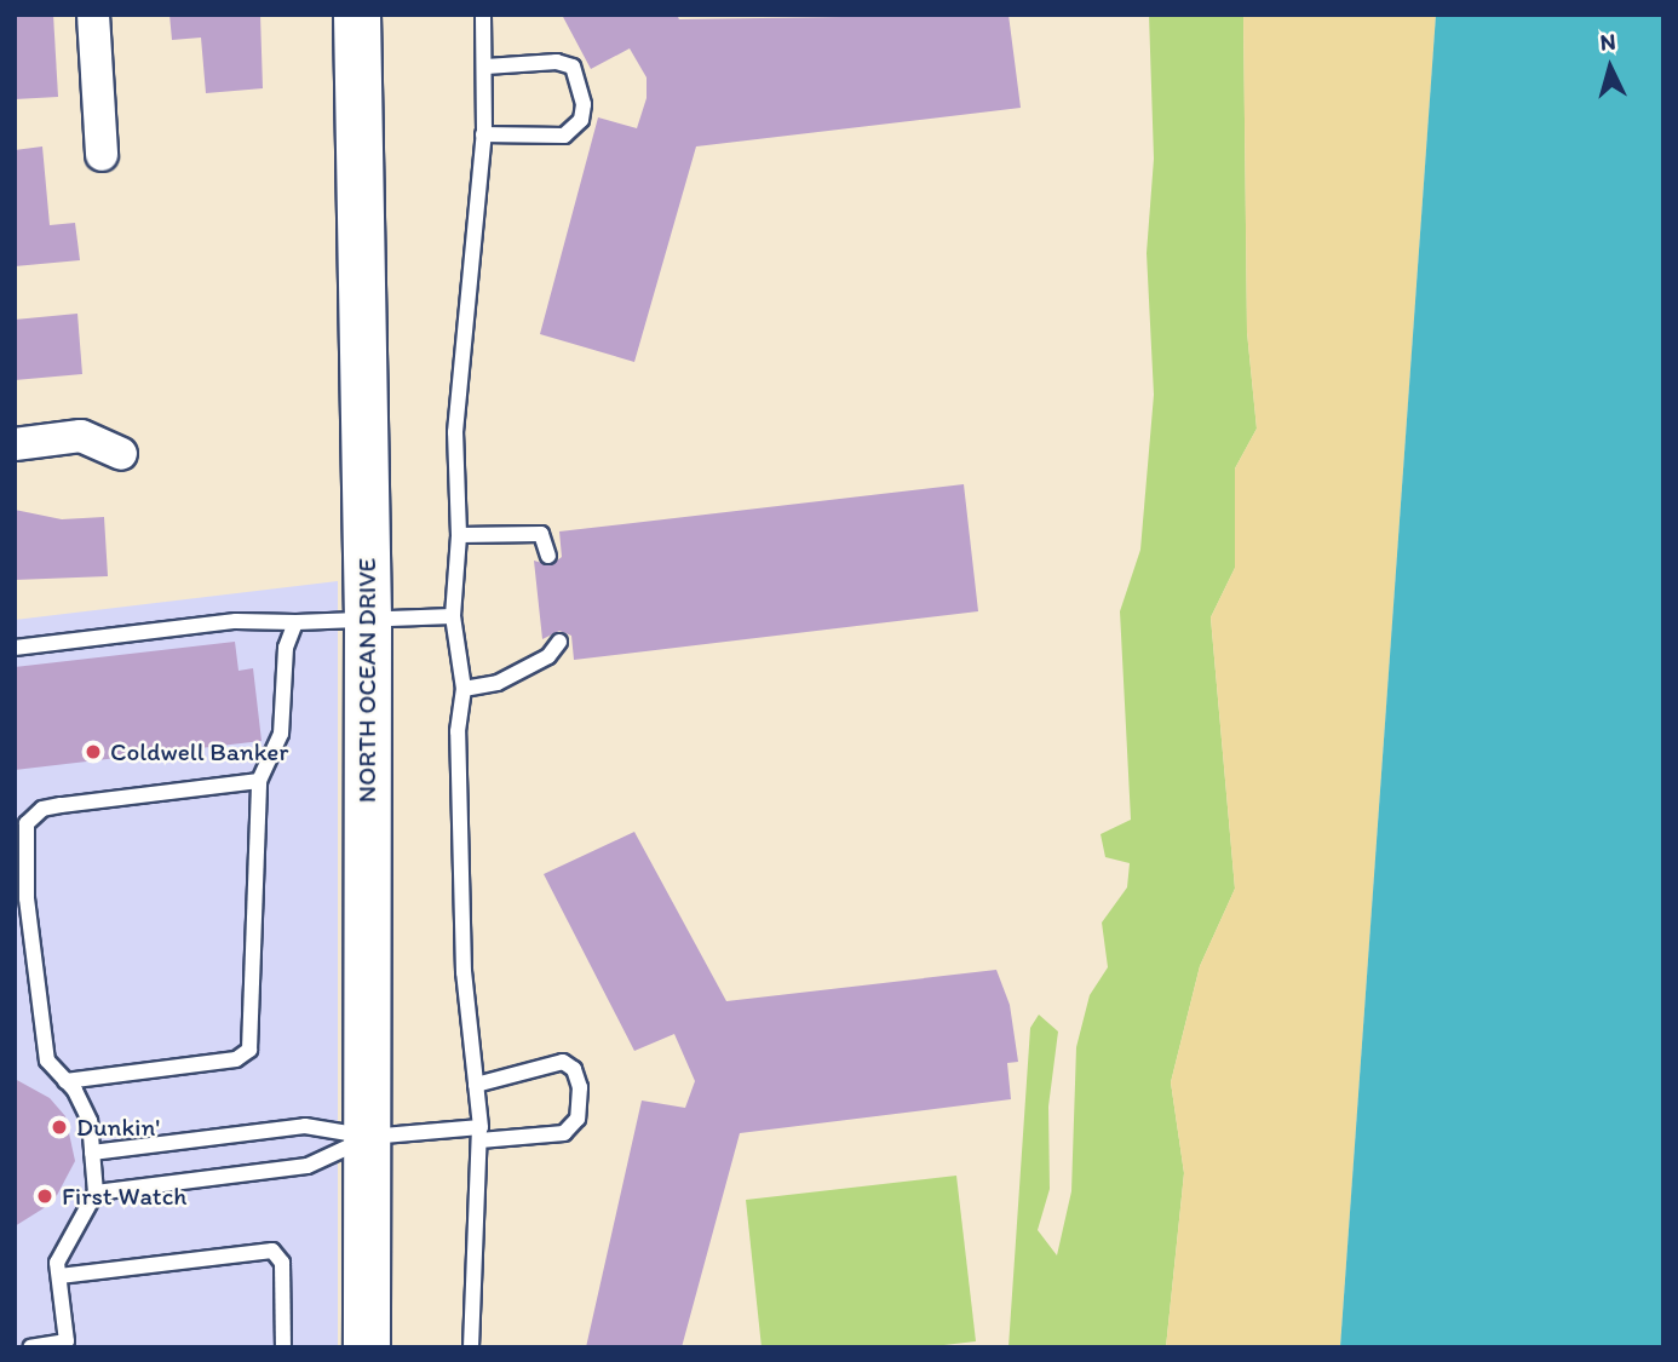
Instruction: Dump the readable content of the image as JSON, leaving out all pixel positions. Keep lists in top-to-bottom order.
{
  "streets": {
    "main road": ["NORTH OCEAN DRIVE"]
  },
  "places": ["Coldwell Banker", "Dunkin'", "First Watch"],
  "north": "top"
}
